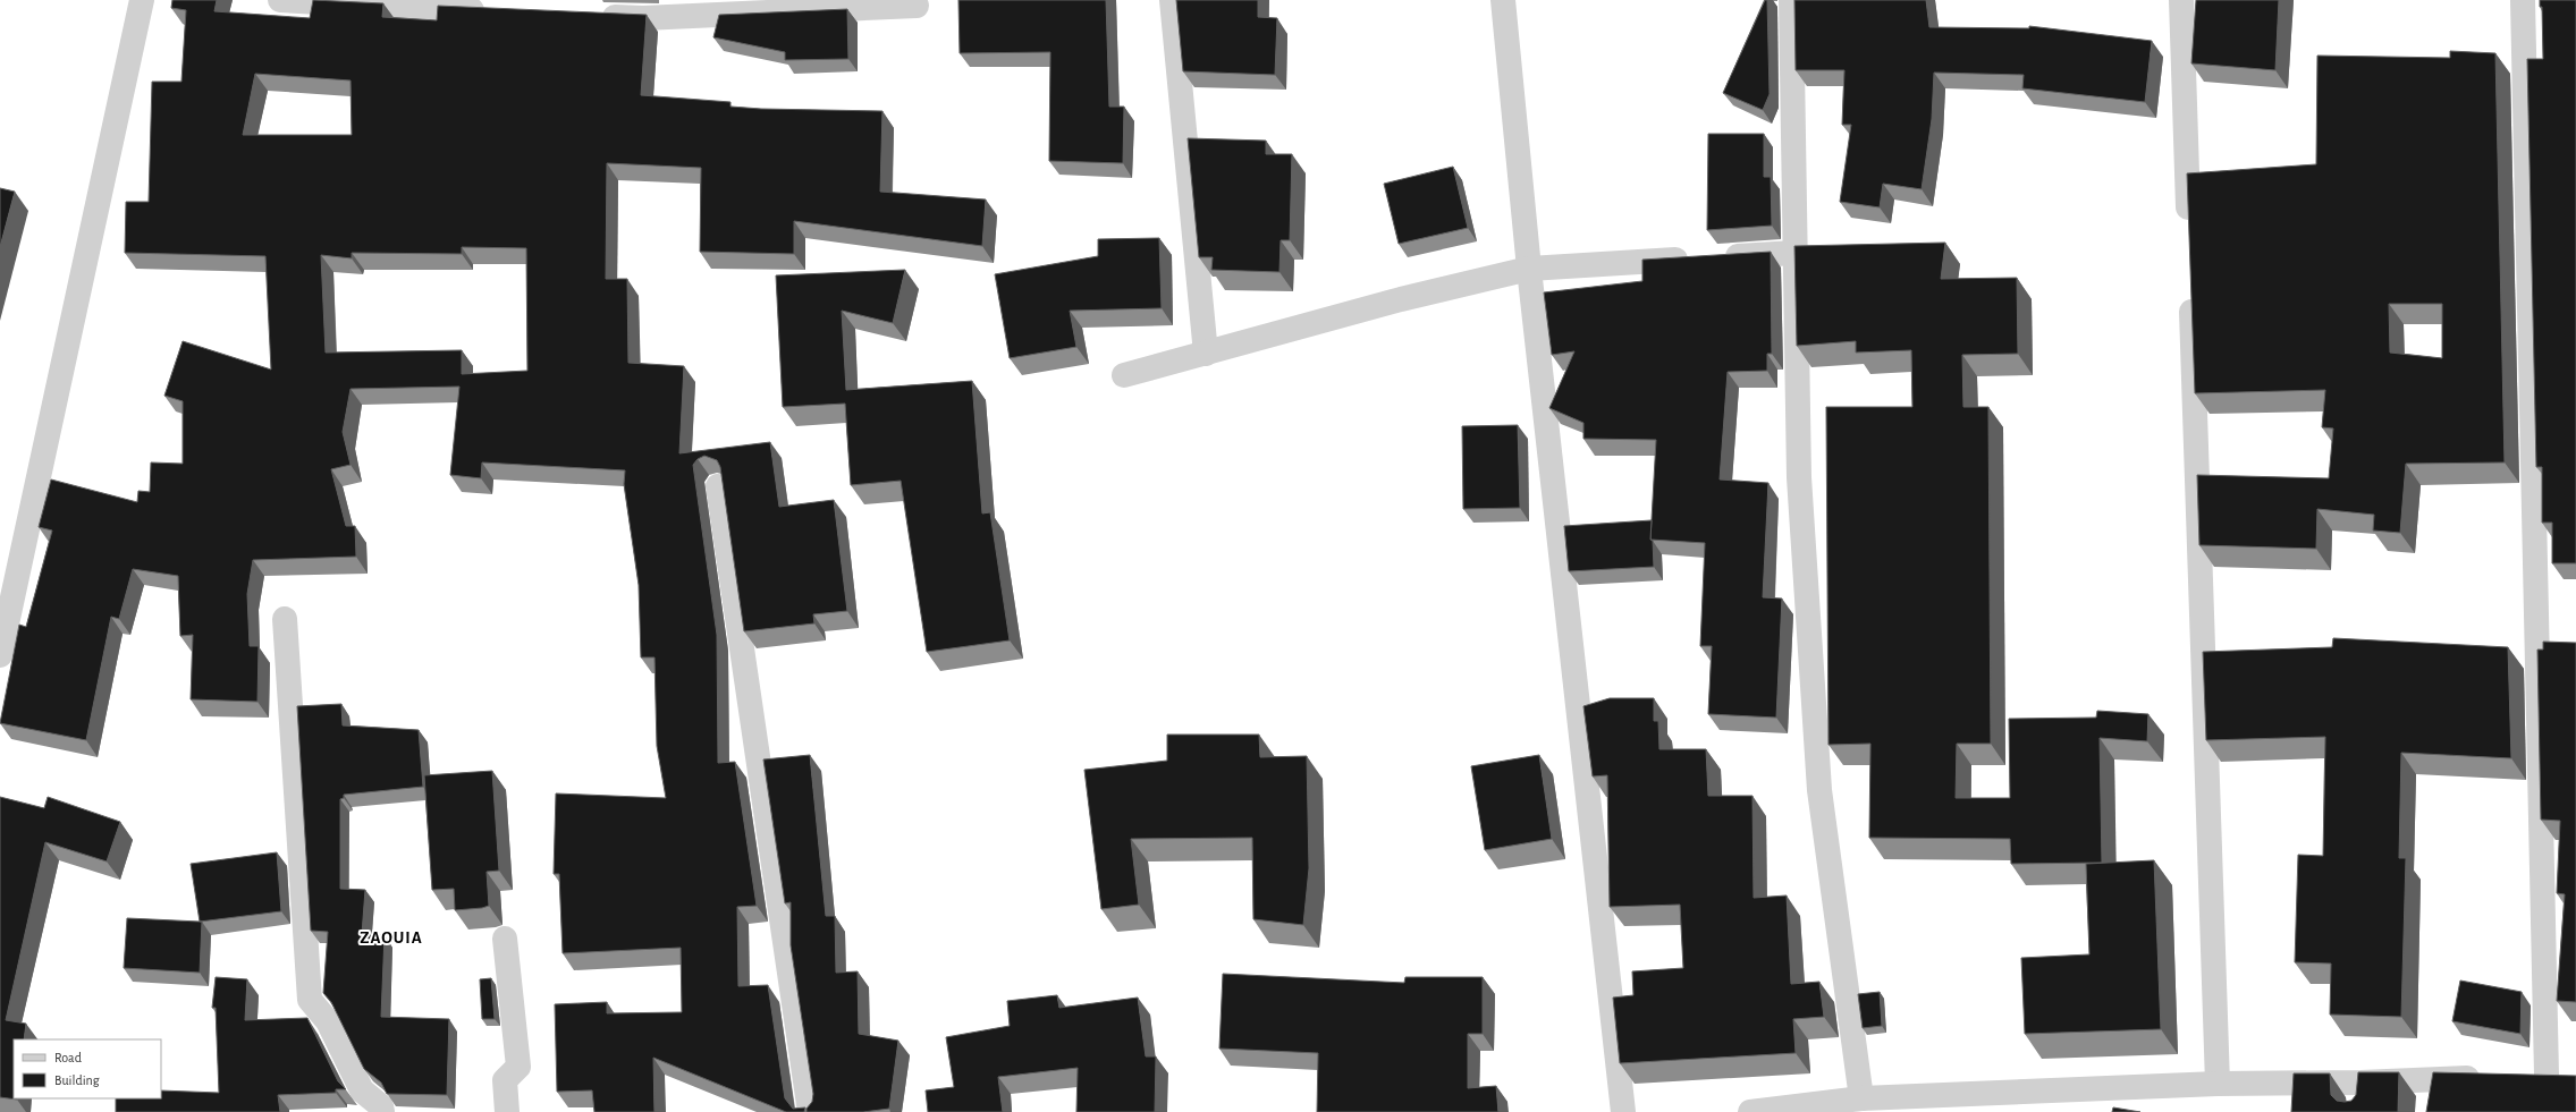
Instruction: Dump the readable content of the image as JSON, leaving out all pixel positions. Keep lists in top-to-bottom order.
{
  "districts": ["ZAOUIA"],
  "legend": ["Road", "Building"]
}
